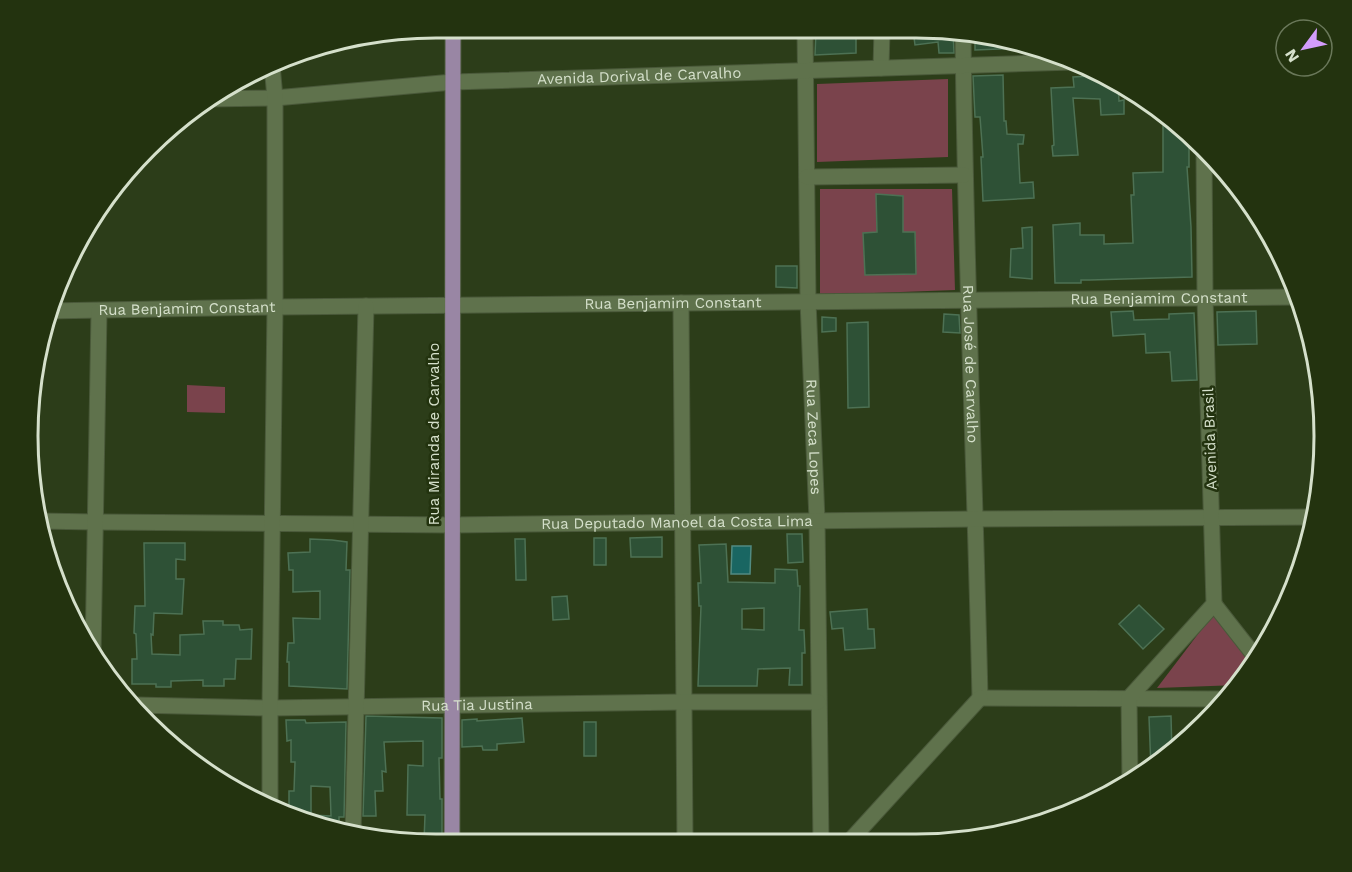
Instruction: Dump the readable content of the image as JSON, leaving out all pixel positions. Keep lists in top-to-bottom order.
{
  "streets": {
    "main road": ["Rua Miranda de Carvalho"],
    "street": [
      "Avenida Dorival de Carvalho",
      "Rua Benjamim Constant",
      "Rua José de Carvalho",
      "Rua Zeca Lopes",
      "Avenida Brasil",
      "Rua Deputado Manoel da Costa Lima",
      "Rua Tia Justina"
    ]
  },
  "crossings": [
    ["Avenida Dorival de Carvalho", "Rua José de Carvalho"],
    ["Avenida Dorival de Carvalho", "Rua Miranda de Carvalho"],
    ["Avenida Dorival de Carvalho", "Rua Zeca Lopes"],
    ["Rua Benjamim Constant", "Rua José de Carvalho"],
    ["Rua Benjamim Constant", "Rua Miranda de Carvalho"],
    ["Rua Benjamim Constant", "Rua Zeca Lopes"],
    ["Rua Benjamim Constant", "Avenida Brasil"],
    ["Rua José de Carvalho", "Rua Deputado Manoel da Costa Lima"],
    ["Rua Miranda de Carvalho", "Rua Deputado Manoel da Costa Lima"],
    ["Rua Miranda de Carvalho", "Rua Tia Justina"],
    ["Rua Zeca Lopes", "Rua Deputado Manoel da Costa Lima"],
    ["Rua Zeca Lopes", "Rua Tia Justina"],
    ["Avenida Brasil", "Rua Deputado Manoel da Costa Lima"]
  ],
  "north": "bottom left"
}
